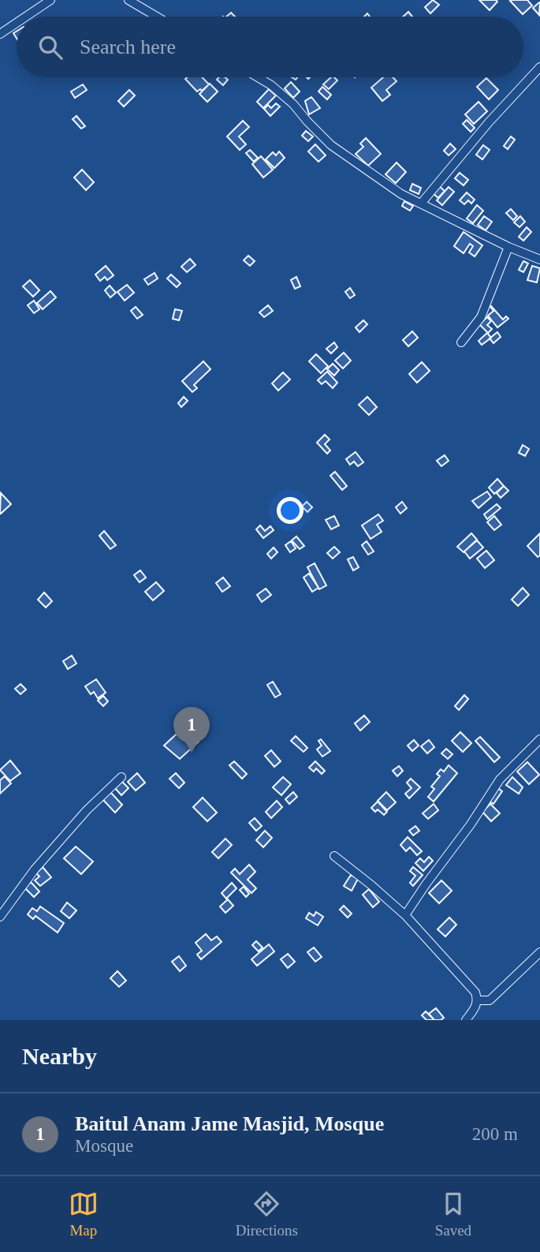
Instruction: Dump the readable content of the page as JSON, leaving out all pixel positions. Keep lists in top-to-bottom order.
{
  "page": {
    "search": "Search here",
    "pins": "1",
    "heading": "Nearby",
    "list": [
      {
        "mark": "1",
        "name": "Baitul Anam Jame Masjid, Mosque",
        "note": "Mosque",
        "value": "200 m"
      }
    ],
    "nav": ["Map", "Directions", "Saved"]
  }
}
